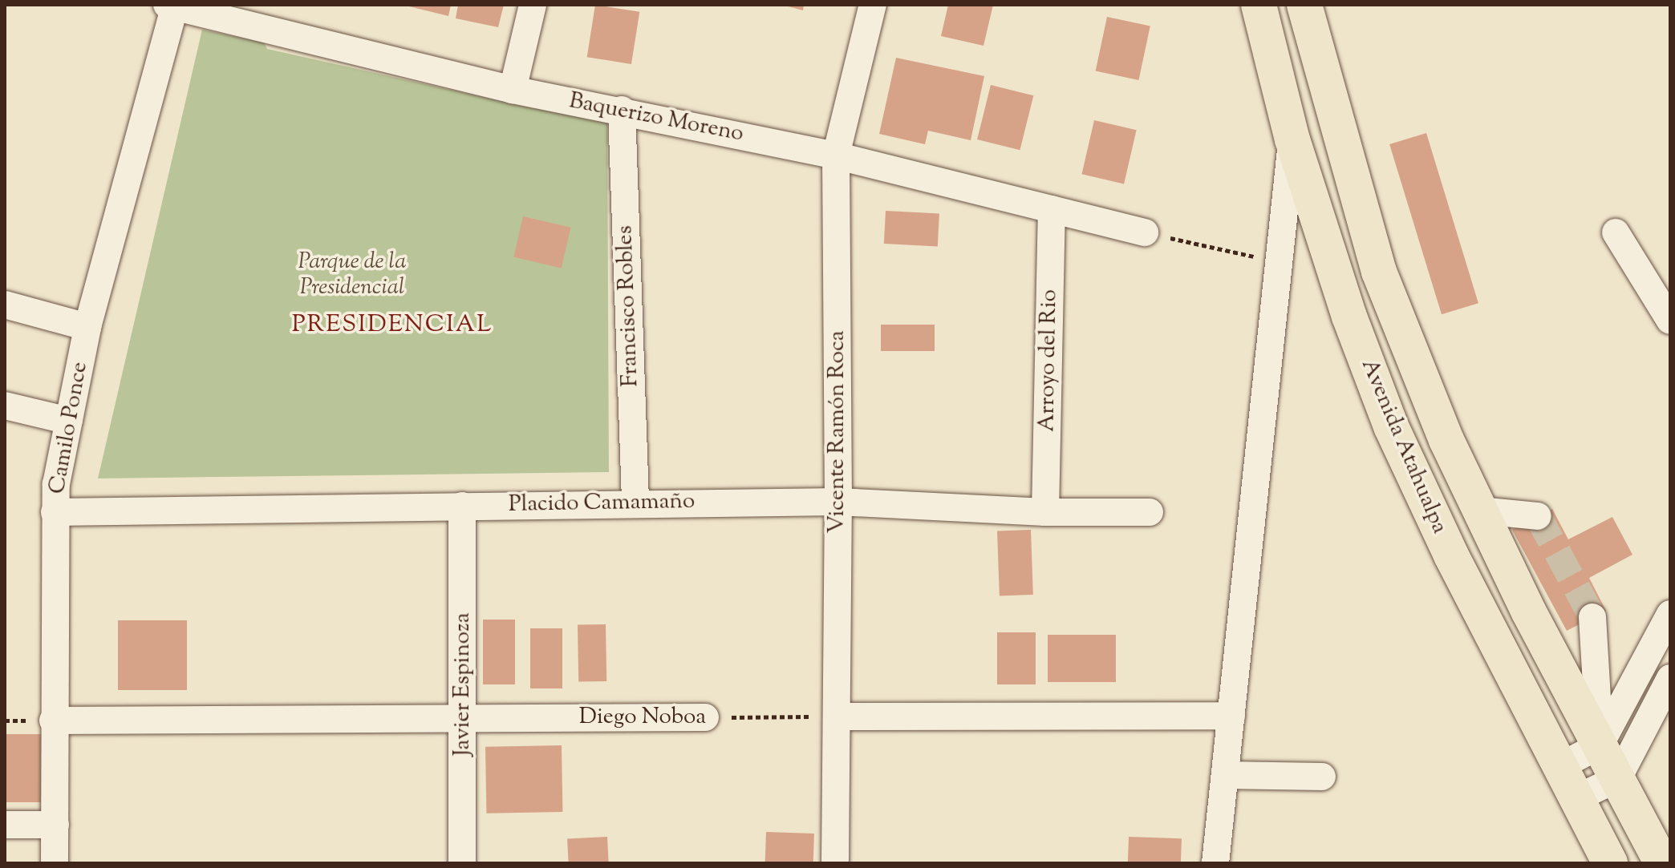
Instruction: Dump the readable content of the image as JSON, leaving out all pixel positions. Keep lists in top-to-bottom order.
{
  "streets": {
    "main road": ["Avenida Atahualpa"],
    "street": [
      "Baquerizo Moreno",
      "Francisco Robles",
      "Arroyo del Rio",
      "Camilo Ponce",
      "Vicente Ramón Roca",
      "Placido Camamaño",
      "Javier Espinoza",
      "Diego Noboa"
    ]
  },
  "crossings": [
    ["Baquerizo Moreno", "Francisco Robles"],
    ["Baquerizo Moreno", "Arroyo del Rio"],
    ["Baquerizo Moreno", "Camilo Ponce"],
    ["Baquerizo Moreno", "Vicente Ramón Roca"],
    ["Francisco Robles", "Placido Camamaño"],
    ["Arroyo del Rio", "Placido Camamaño"],
    ["Camilo Ponce", "Placido Camamaño"],
    ["Camilo Ponce", "Diego Noboa"],
    ["Vicente Ramón Roca", "Placido Camamaño"],
    ["Vicente Ramón Roca", "Diego Noboa"],
    ["Placido Camamaño", "Javier Espinoza"],
    ["Javier Espinoza", "Diego Noboa"]
  ],
  "districts": ["PRESIDENCIAL"],
  "parks": ["Parque de la Presidencial"]
}
